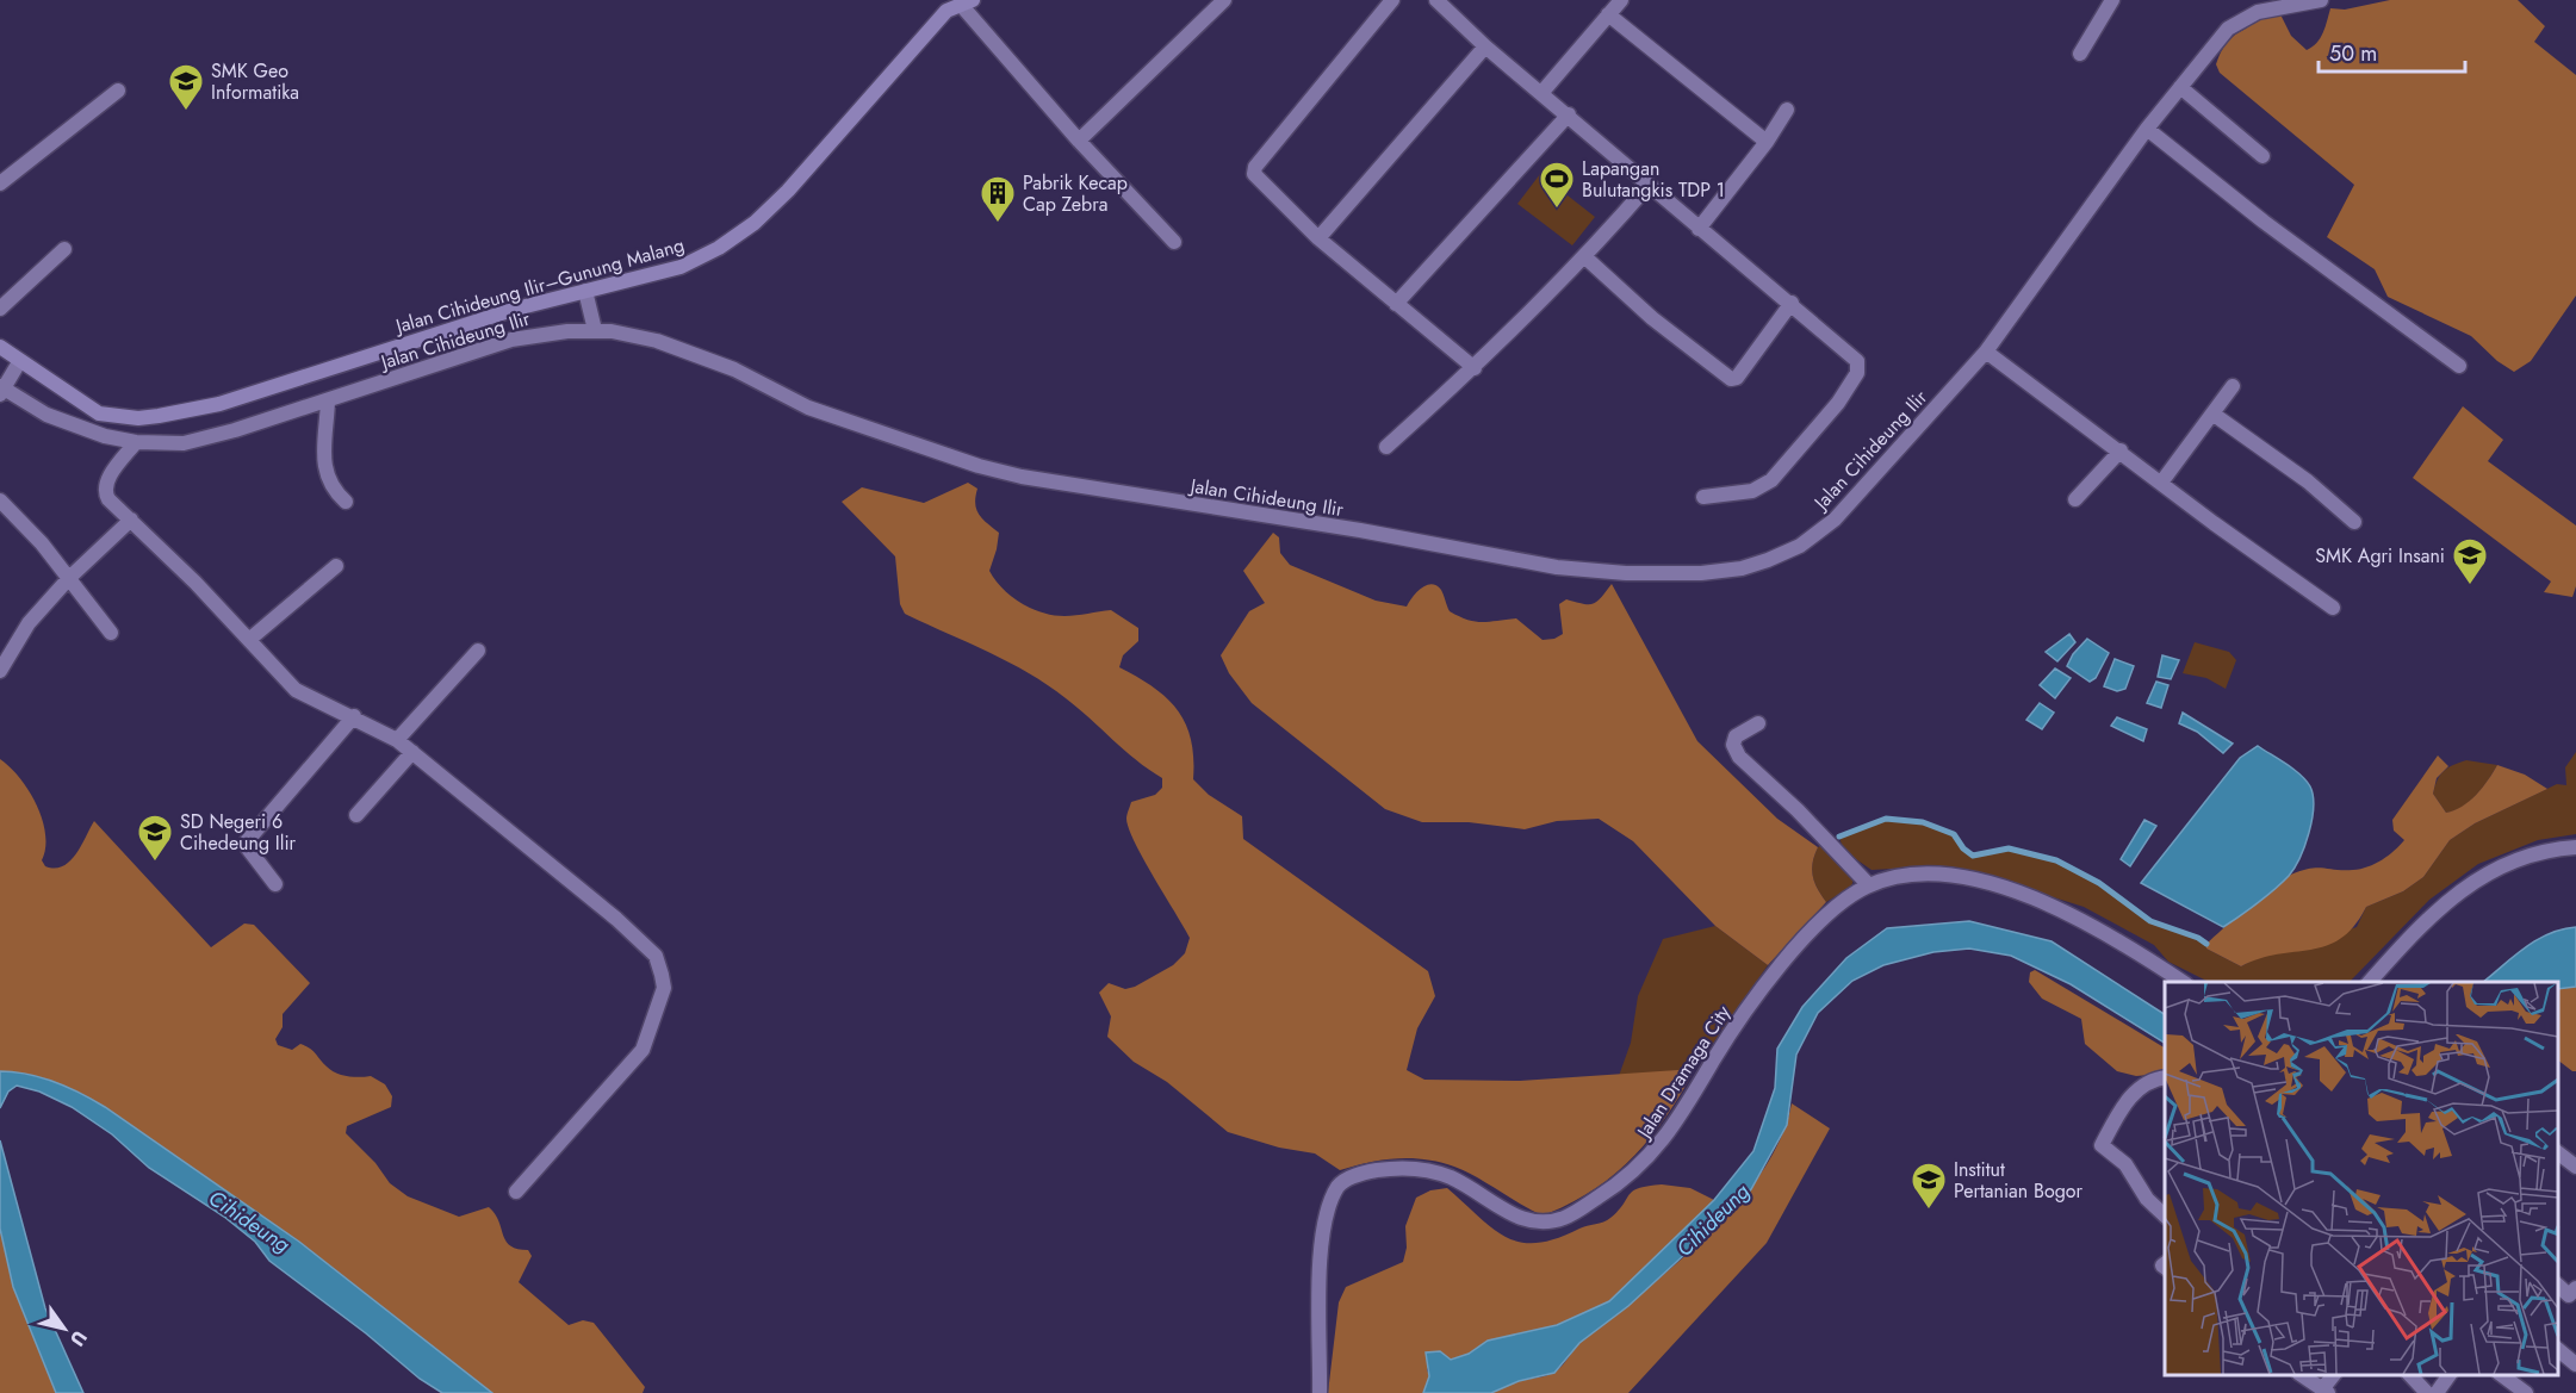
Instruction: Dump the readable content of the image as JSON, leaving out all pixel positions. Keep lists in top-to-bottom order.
{
  "streets": {
    "main road": ["Jalan Cihideung Ilir–Gunung Malang"],
    "street": ["Jalan Cihideung Ilir", "Jalan Dramaga City"]
  },
  "crossings": [
    ["Jalan Cihideung Ilir–Gunung Malang", "Jalan Cihideung Ilir"]
  ],
  "water": ["Cihideung"],
  "places": {
    "school or university": [
      "SMK Geo Informatika",
      "SMK Agri Insani",
      "SD Negeri 6 Cihedeung Ilir",
      "Institut Pertanian Bogor"
    ],
    "sports": ["Lapangan Bulutangkis TDP 1"],
    "building": ["Pabrik Kecap Cap Zebra"]
  },
  "scale_bar": "50 m",
  "north": "bottom right"
}
